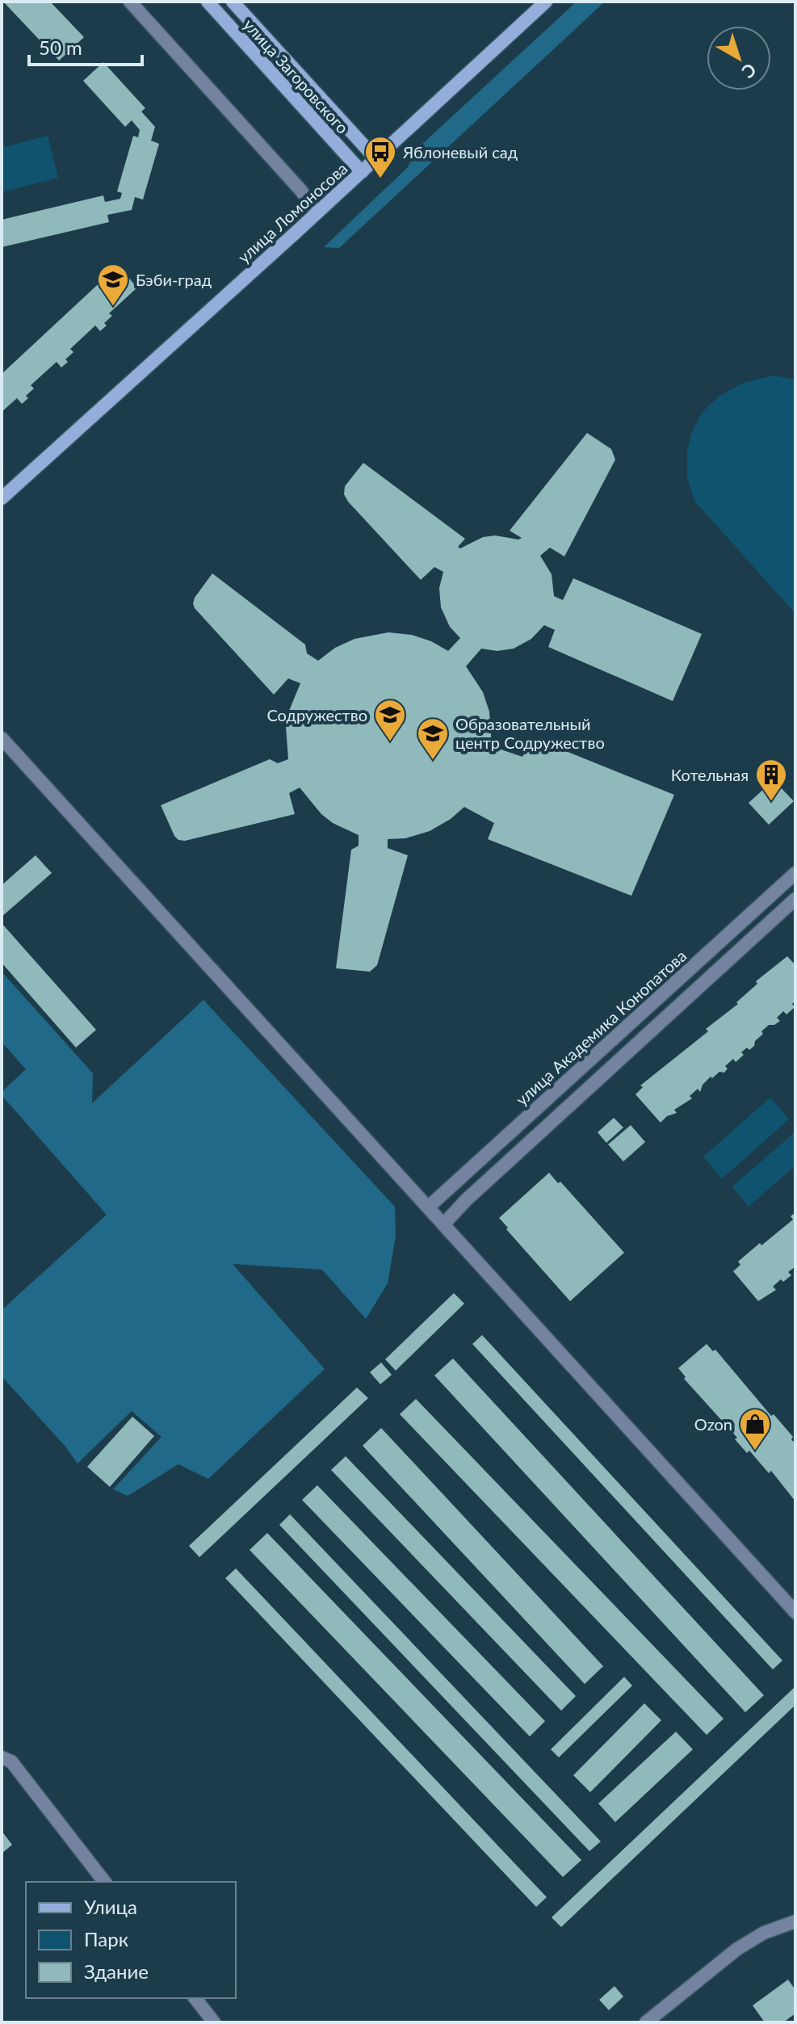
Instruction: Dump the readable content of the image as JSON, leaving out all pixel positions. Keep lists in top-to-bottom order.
{
  "streets": {
    "main road": ["улица Загоровского", "улица Ломоносова"],
    "street": ["улица Академика Конопатова"]
  },
  "crossings": [
    ["улица Загоровского", "улица Ломоносова"]
  ],
  "places": {
    "bus stop": ["Яблоневый сад"],
    "school or university": ["Бэби-град", "Содружество", "Образовательный центр Содружество"],
    "building": ["Котельная"],
    "shop": ["Ozon"]
  },
  "legend": ["Улица", "Парк", "Здание"],
  "scale_bar": "50 m",
  "north": "bottom right"
}
